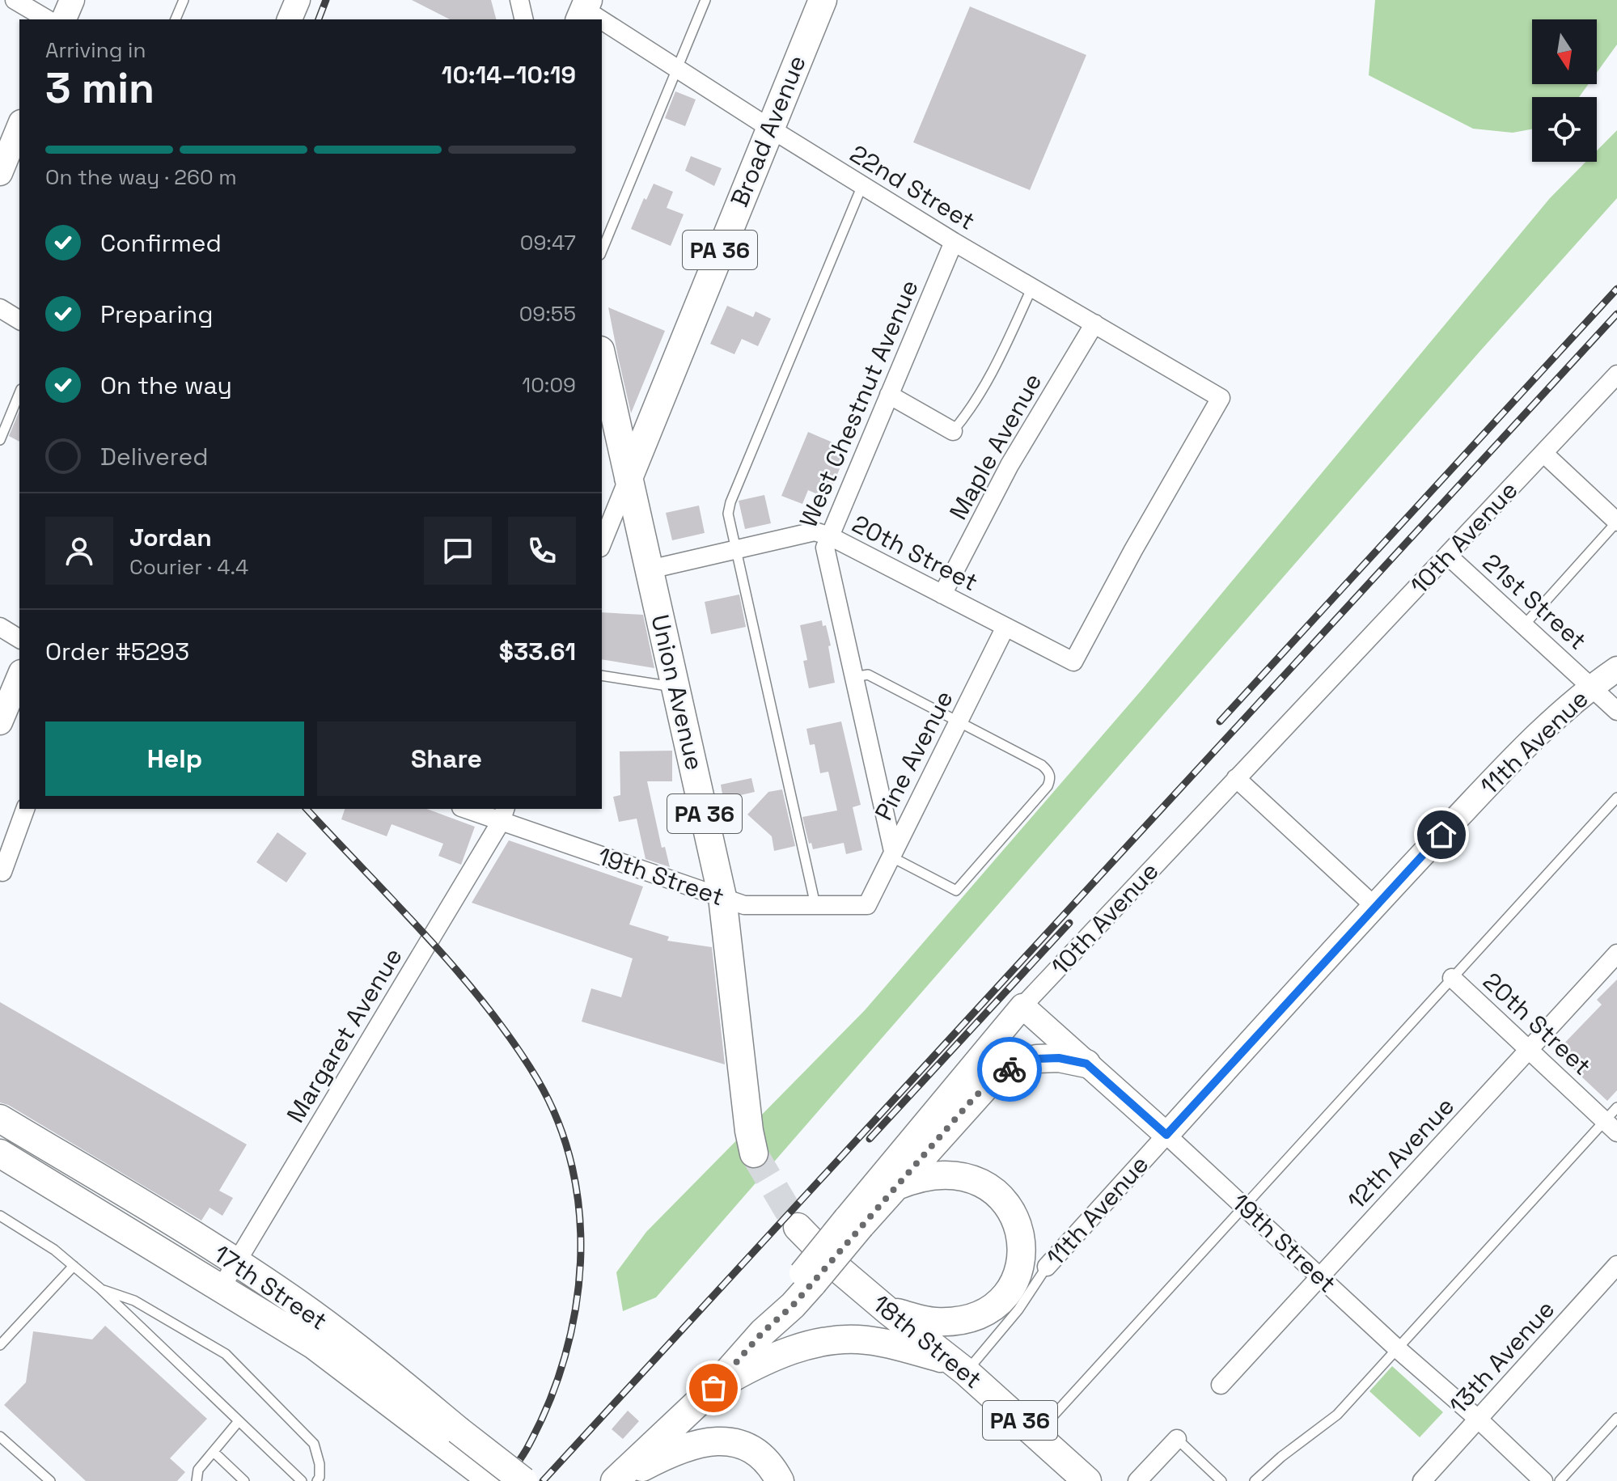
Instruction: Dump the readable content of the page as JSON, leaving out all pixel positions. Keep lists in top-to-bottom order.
{
  "streets": {
    "main road": [
      "Broad Avenue",
      "PA 36",
      "Union Avenue",
      "17th Street",
      "18th Street"
    ],
    "street": [
      "22nd Street",
      "West Chestnut Avenue",
      "Maple Avenue",
      "10th Avenue",
      "20th Street",
      "21st Street",
      "11th Avenue",
      "Pine Avenue",
      "19th Street",
      "Margaret Avenue",
      "12th Avenue",
      "13th Avenue"
    ]
  },
  "crossings": [
    ["Broad Avenue", "22nd Street"],
    ["Broad Avenue", "Union Avenue"],
    ["22nd Street", "West Chestnut Avenue"],
    ["22nd Street", "Maple Avenue"],
    ["22nd Street", "20th Street"],
    ["West Chestnut Avenue", "20th Street"],
    ["West Chestnut Avenue", "Pine Avenue"],
    ["Maple Avenue", "20th Street"],
    ["10th Avenue", "21st Street"],
    ["10th Avenue", "19th Street"],
    ["20th Street", "Union Avenue"],
    ["20th Street", "Pine Avenue"],
    ["20th Street", "12th Avenue"],
    ["21st Street", "11th Avenue"],
    ["Union Avenue", "19th Street"],
    ["11th Avenue", "19th Street"],
    ["11th Avenue", "18th Street"],
    ["Pine Avenue", "19th Street"],
    ["19th Street", "Margaret Avenue"],
    ["19th Street", "12th Avenue"],
    ["19th Street", "13th Avenue"],
    ["Margaret Avenue", "17th Street"]
  ],
  "north": "bottom",
  "page": {
    "heading": ["3 min", "Arriving in", "10:14–10:19"],
    "panel": [
      "Jordan",
      "Courier · 4.4",
      "Order #5293",
      "$33.61"
    ],
    "bar": "On the way · 260 m",
    "list": [
      ["Confirmed", "09:47"],
      ["Preparing", "09:55"],
      ["On the way", "10:09"],
      "Delivered"
    ],
    "buttons": ["Help", "Share"]
  }
}
